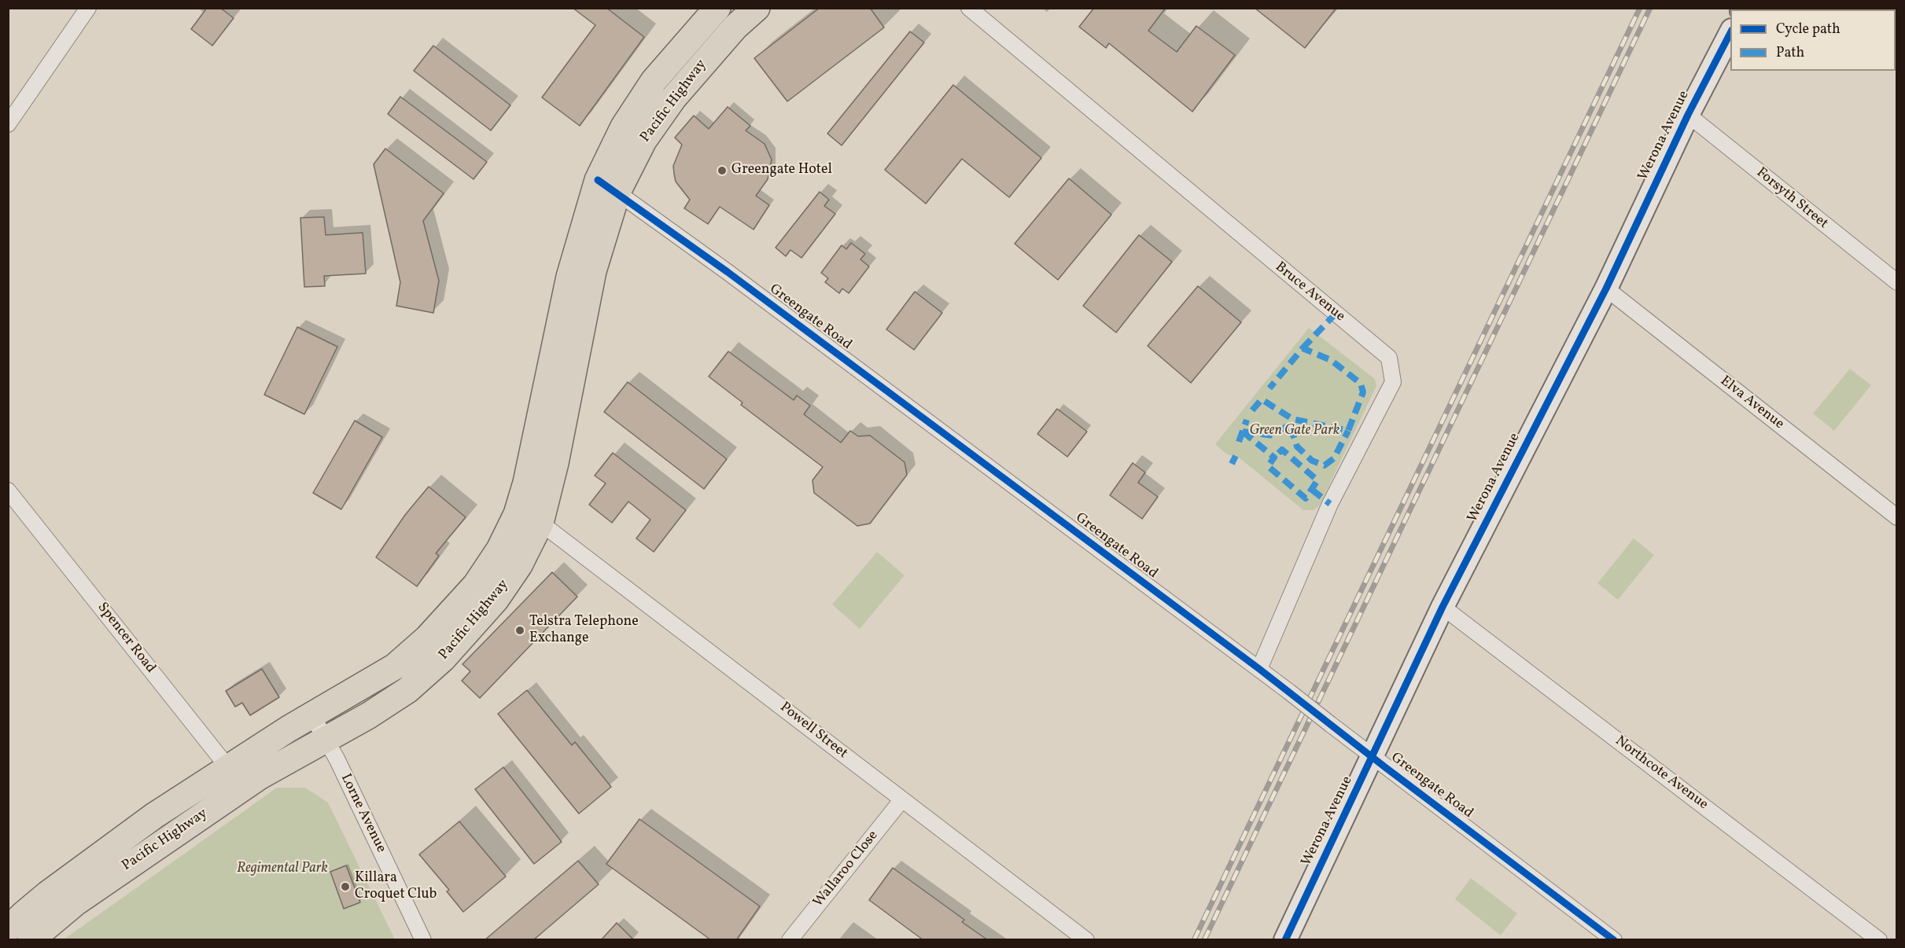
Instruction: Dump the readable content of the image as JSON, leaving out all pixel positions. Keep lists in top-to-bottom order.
{
  "streets": {
    "highway": ["Pacific Highway"],
    "street": [
      "Werona Avenue",
      "Forsyth Street",
      "Bruce Avenue",
      "Greengate Road",
      "Elva Avenue",
      "Spencer Road",
      "Powell Street",
      "Northcote Avenue",
      "Lorne Avenue",
      "Wallaroo Close"
    ]
  },
  "crossings": [
    ["Pacific Highway", "Greengate Road"],
    ["Pacific Highway", "Spencer Road"],
    ["Pacific Highway", "Powell Street"],
    ["Pacific Highway", "Lorne Avenue"],
    ["Werona Avenue", "Forsyth Street"],
    ["Werona Avenue", "Greengate Road"],
    ["Werona Avenue", "Elva Avenue"],
    ["Werona Avenue", "Northcote Avenue"],
    ["Bruce Avenue", "Greengate Road"],
    ["Powell Street", "Wallaroo Close"]
  ],
  "parks": ["Green Gate Park", "Regimental Park"],
  "places": ["Greengate Hotel", "Telstra Telephone Exchange", "Killara Croquet Club"],
  "legend": ["Cycle path", "Path"]
}
